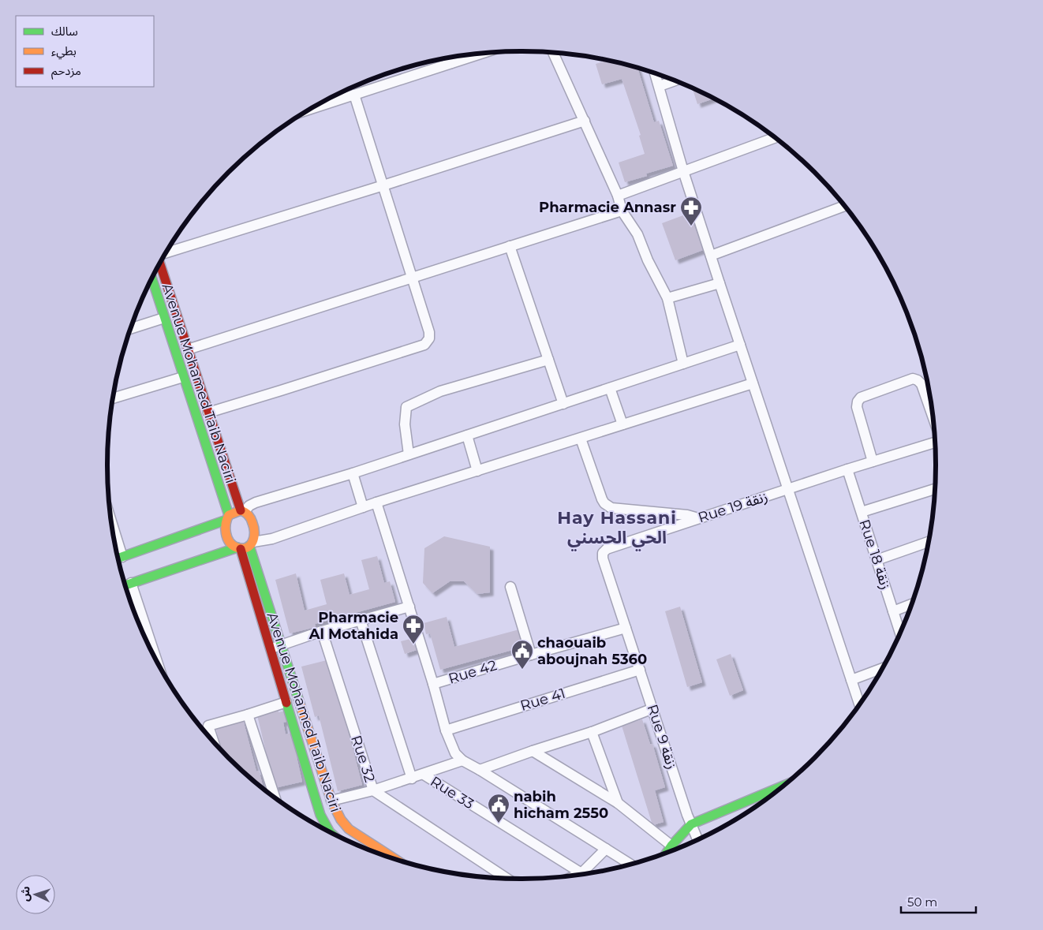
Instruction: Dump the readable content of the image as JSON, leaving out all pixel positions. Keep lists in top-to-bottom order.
{
  "streets": {
    "street": [
      "Avenue Mohamed Taib Naciri",
      "Rue 19 زنقة",
      "Rue 18 زنقة",
      "Rue 42",
      "Rue 41",
      "Rue 9 زنقة",
      "Rue 32",
      "Rue 33"
    ]
  },
  "crossings": [
    ["Rue 19 زنقة", "Rue 18 زنقة"],
    ["Rue 19 زنقة", "Rue 42"],
    ["Rue 19 زنقة", "Rue 9 زنقة"],
    ["Rue 42", "Rue 9 زنقة"],
    ["Rue 41", "Rue 9 زنقة"]
  ],
  "districts": ["Hay Hassani الحي الحسني"],
  "places": {
    "pharmacy": ["Pharmacie Annasr", "Pharmacie Al Motahida"],
    "public building": ["chaouaib aboujnah 5360", "nabih hicham 2550"]
  },
  "legend": ["سالك", "بطيء", "مزدحم"],
  "scale_bar": "50 m",
  "north": "left"
}
